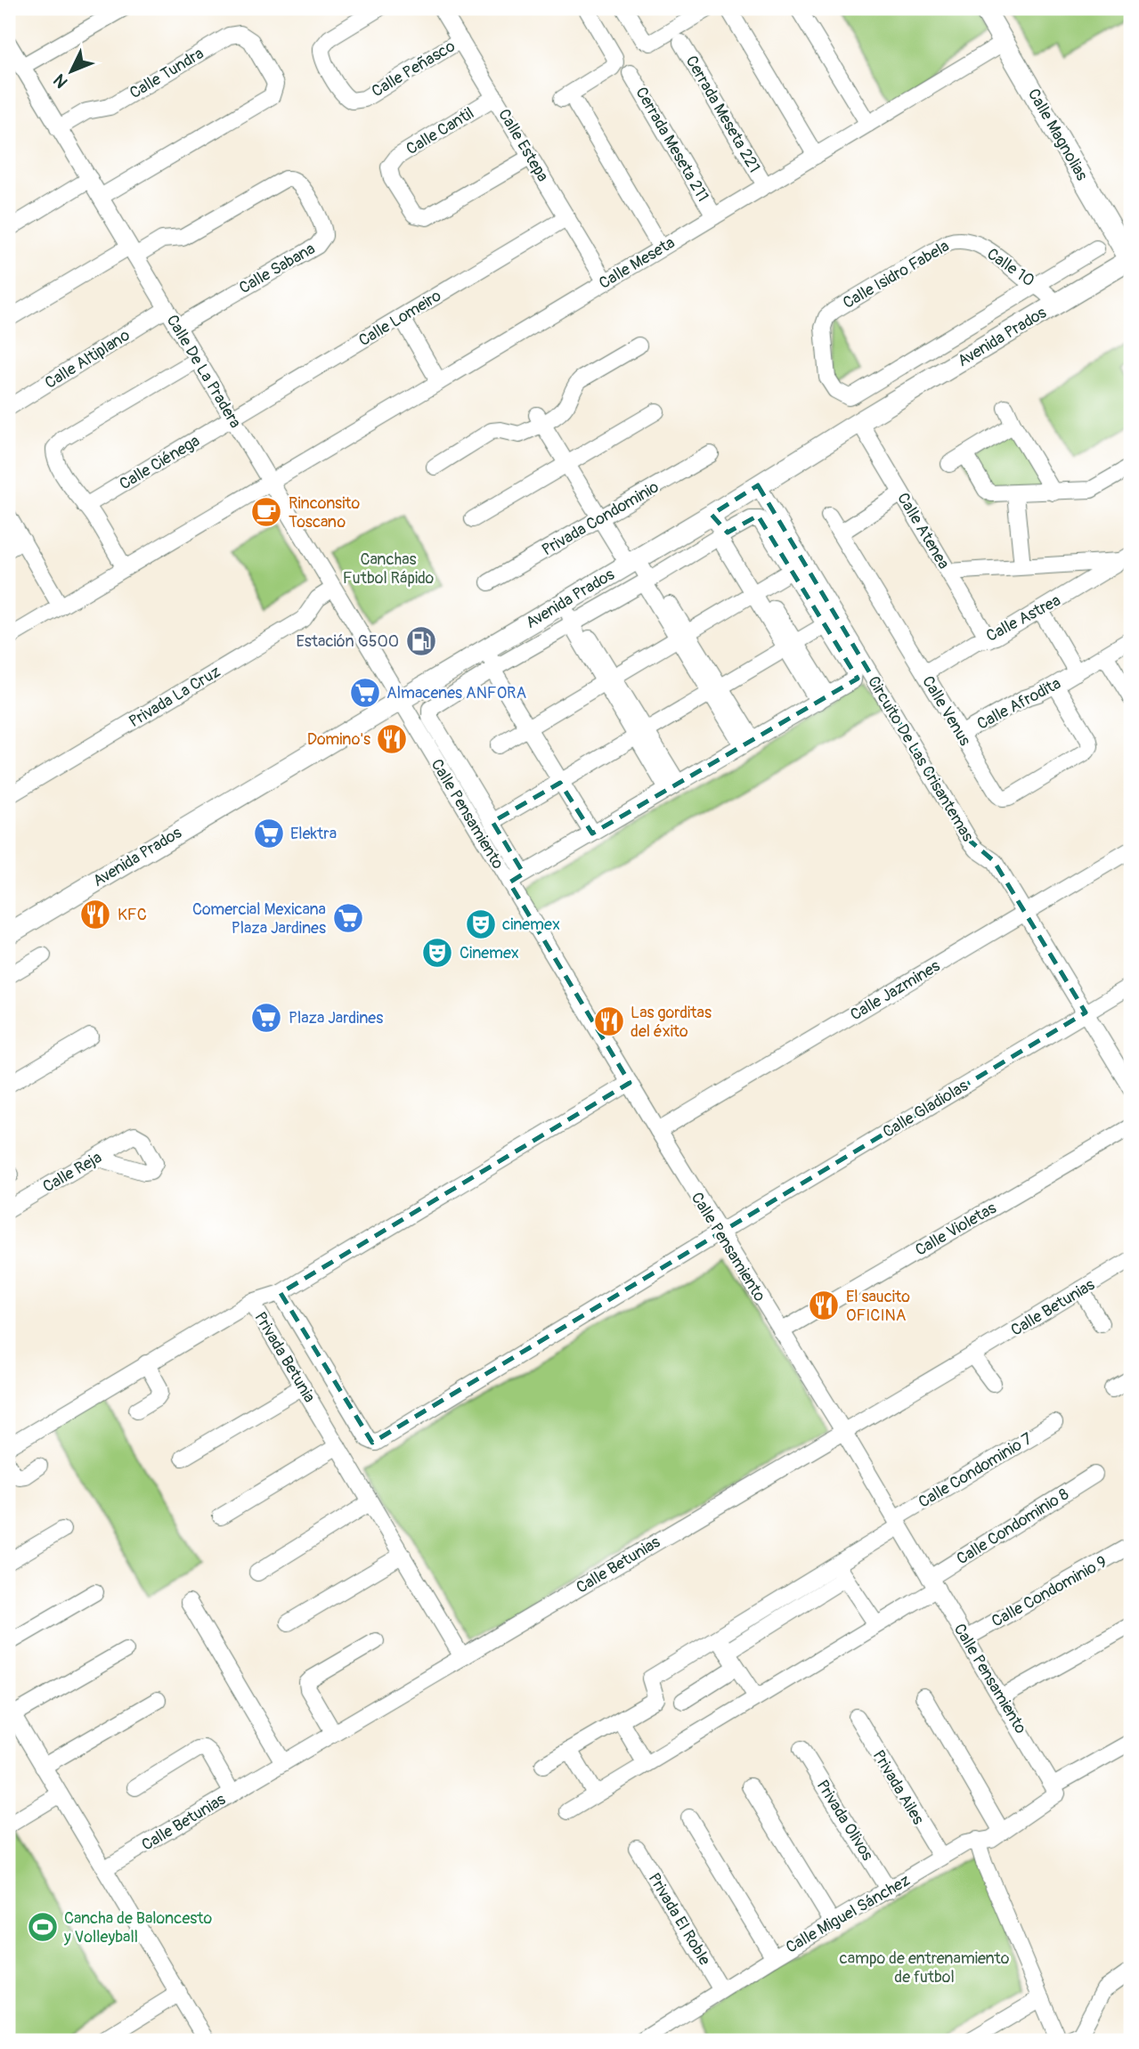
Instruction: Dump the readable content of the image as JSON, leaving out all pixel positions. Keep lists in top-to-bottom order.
{
  "streets": {
    "main road": ["Calle Magnolias", "Avenida Prados"],
    "street": [
      "Calle Peñasco",
      "Calle Tundra",
      "Cerrada Meseta 221",
      "Calle Cantil",
      "Cerrada Meseta 211",
      "Calle Estepa",
      "Calle Meseta",
      "Calle 10",
      "Calle Sabana",
      "Calle Isidro Fabela",
      "Calle Lomeiro",
      "Calle Altiplano",
      "Calle De La Pradera",
      "Calle Ciénega",
      "Privada Condominio",
      "Calle Atenea",
      "Calle Astrea",
      "Privada La Cruz",
      "Calle Afrodita",
      "Calle Venus",
      "Circuito De Las Crisantemas",
      "Calle Pensamiento",
      "Calle Jazmines",
      "Calle Gladiolas",
      "Calle Reja",
      "Calle Violetas",
      "Calle Betunias",
      "Privada Betunia",
      "Calle Condominio 7",
      "Calle Condominio 8",
      "Calle Condominio 9",
      "Privada Ailes",
      "Privada Olivos",
      "Calle Miguel Sánchez",
      "Privada El Roble"
    ]
  },
  "crossings": [
    ["Calle Peñasco", "Calle Estepa"],
    ["Calle Tundra", "Calle De La Pradera"],
    ["Cerrada Meseta 221", "Calle Meseta"],
    ["Calle Cantil", "Calle Estepa"],
    ["Calle Magnolias", "Calle Meseta"],
    ["Calle Magnolias", "Avenida Prados"],
    ["Cerrada Meseta 211", "Calle Meseta"],
    ["Calle Estepa", "Calle Meseta"],
    ["Calle Estepa", "Calle Lomeiro"],
    ["Calle Meseta", "Calle De La Pradera"],
    ["Calle 10", "Calle Isidro Fabela"],
    ["Calle 10", "Avenida Prados"],
    ["Calle Sabana", "Calle De La Pradera"],
    ["Calle Lomeiro", "Calle De La Pradera"],
    ["Calle Lomeiro", "Calle Ciénega"],
    ["Avenida Prados", "Calle De La Pradera"],
    ["Avenida Prados", "Calle Atenea"],
    ["Avenida Prados", "Circuito De Las Crisantemas"],
    ["Avenida Prados", "Calle Pensamiento"],
    ["Calle Altiplano", "Calle De La Pradera"],
    ["Calle De La Pradera", "Calle Ciénega"],
    ["Calle De La Pradera", "Privada La Cruz"],
    ["Calle De La Pradera", "Calle Pensamiento"],
    ["Calle Atenea", "Calle Astrea"],
    ["Calle Astrea", "Calle Afrodita"],
    ["Calle Astrea", "Calle Venus"],
    ["Calle Afrodita", "Calle Venus"],
    ["Circuito De Las Crisantemas", "Calle Jazmines"],
    ["Circuito De Las Crisantemas", "Calle Gladiolas"],
    ["Calle Pensamiento", "Calle Jazmines"],
    ["Calle Pensamiento", "Calle Gladiolas"],
    ["Calle Pensamiento", "Calle Violetas"],
    ["Calle Pensamiento", "Calle Betunias"],
    ["Calle Pensamiento", "Calle Condominio 7"],
    ["Calle Pensamiento", "Calle Condominio 8"],
    ["Calle Pensamiento", "Calle Condominio 9"],
    ["Calle Pensamiento", "Calle Miguel Sánchez"],
    ["Calle Betunias", "Privada Betunia"],
    ["Privada Ailes", "Calle Miguel Sánchez"],
    ["Privada Olivos", "Calle Miguel Sánchez"],
    ["Calle Miguel Sánchez", "Privada El Roble"]
  ],
  "parks": ["Canchas Futbol Rápido", "campo de entrenamiento de futbol"],
  "places": {
    "cafe": ["Rinconsito Toscano"],
    "fuel station": ["Estación G500"],
    "supermarket": [
      "Almacenes ANFORA",
      "Elektra",
      "Comercial Mexicana Plaza Jardines",
      "Plaza Jardines"
    ],
    "restaurant": [
      "Domino's",
      "KFC",
      "Las gorditas del éxito",
      "El saucito OFICINA"
    ],
    "theatre": ["cinemex", "Cinemex"],
    "sports": ["Cancha de Baloncesto y Volleyball"]
  },
  "north": "bottom left"
}
